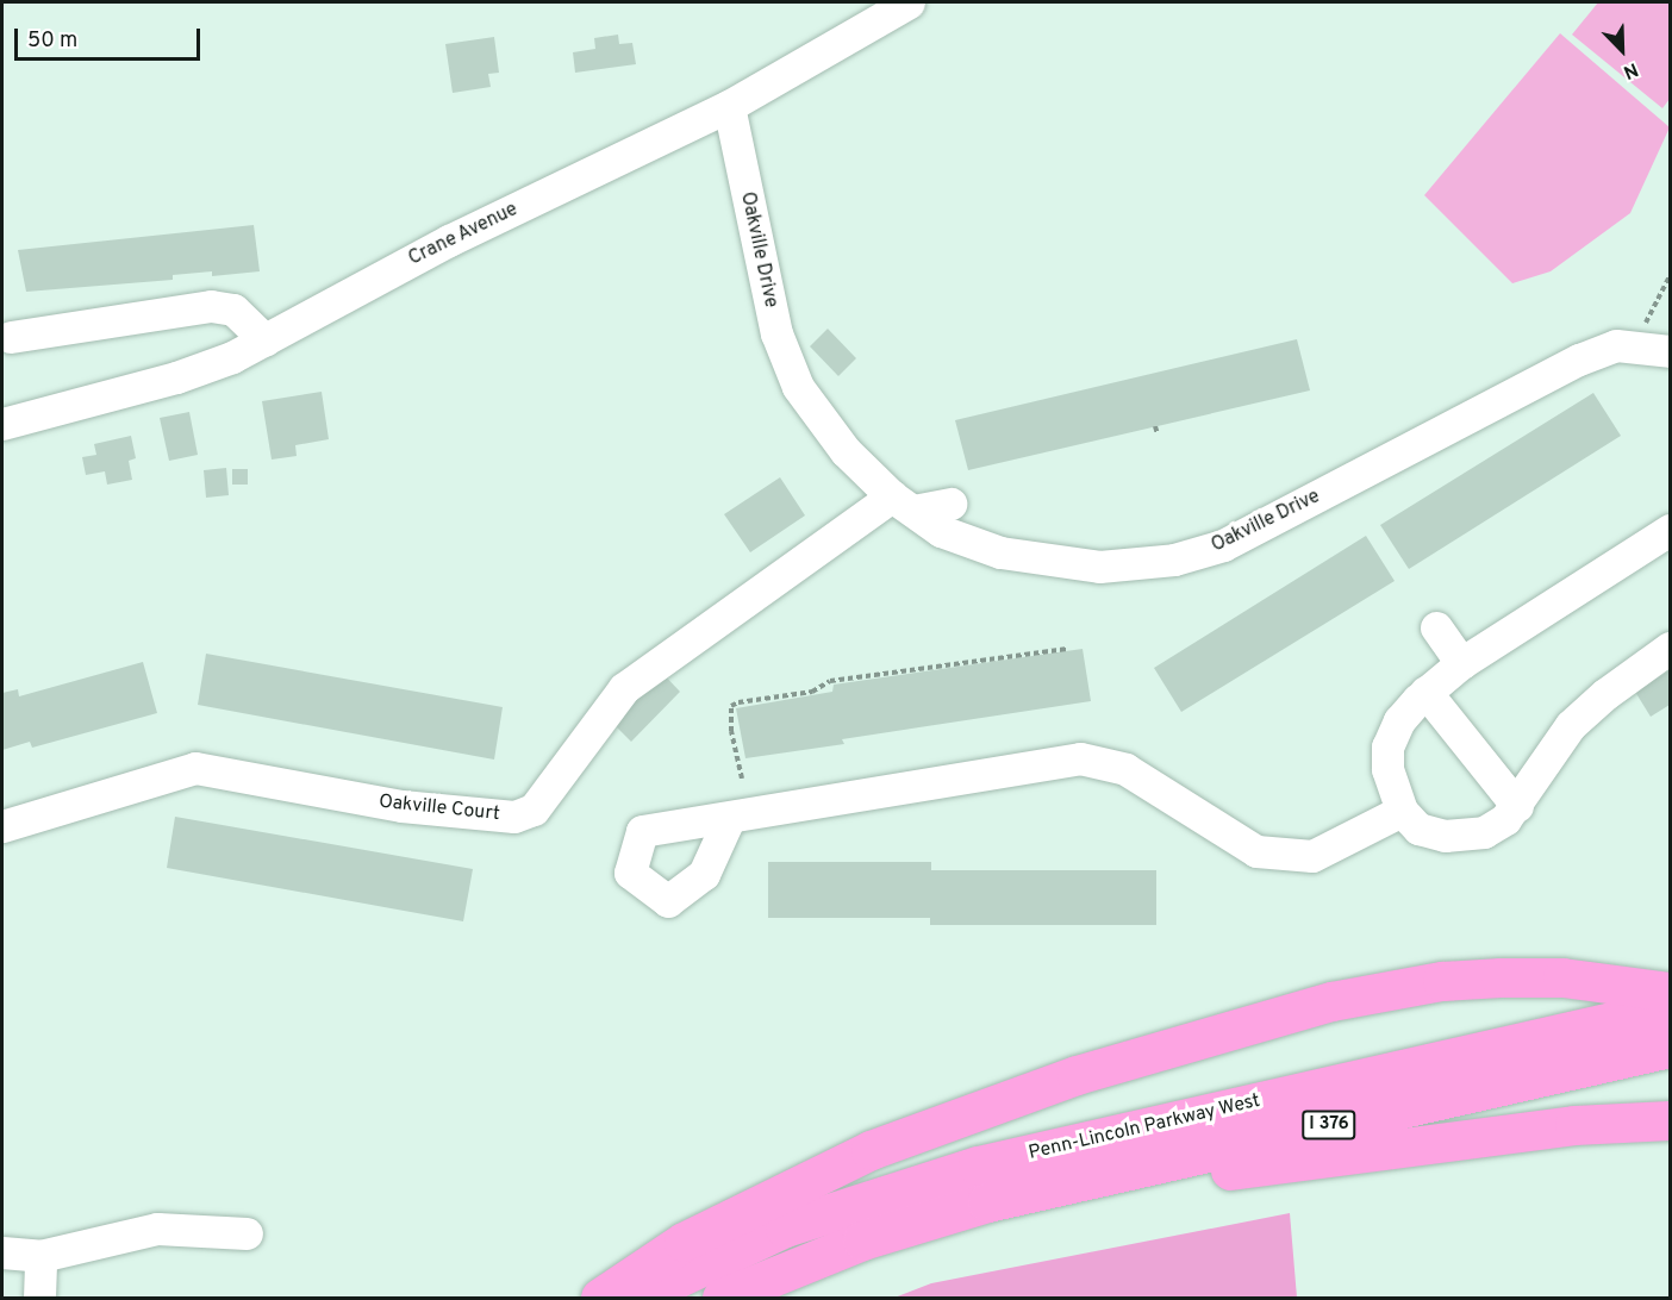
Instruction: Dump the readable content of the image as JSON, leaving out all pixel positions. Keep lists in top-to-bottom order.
{
  "streets": {
    "highway": ["I 376", "Penn-Lincoln Parkway West"],
    "street": ["Crane Avenue", "Oakville Drive", "Oakville Court"]
  },
  "crossings": [
    ["Crane Avenue", "Oakville Drive"],
    ["Oakville Drive", "Oakville Court"]
  ],
  "scale_bar": "50 m",
  "north": "bottom right"
}
